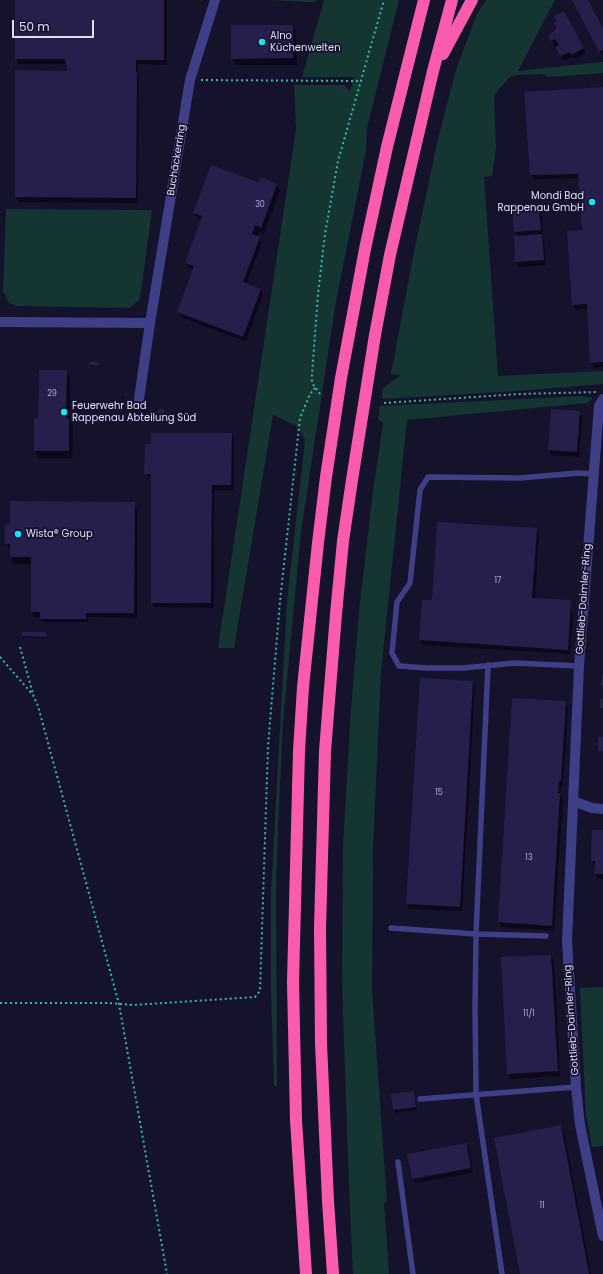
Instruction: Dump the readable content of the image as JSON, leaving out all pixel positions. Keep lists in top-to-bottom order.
{
  "streets": {
    "street": ["Buchäckerring", "Gottlieb-Daimler-Ring"]
  },
  "places": [
    "Alno Küchenwelten",
    "Mondi Bad Rappenau GmbH",
    "Feuerwehr Bad Rappenau Abteilung Süd",
    "Wista® Group"
  ],
  "house_numbers": [
    "30",
    "29",
    "17",
    "15",
    "13",
    "11/1",
    "11"
  ],
  "scale_bar": "50 m"
}
